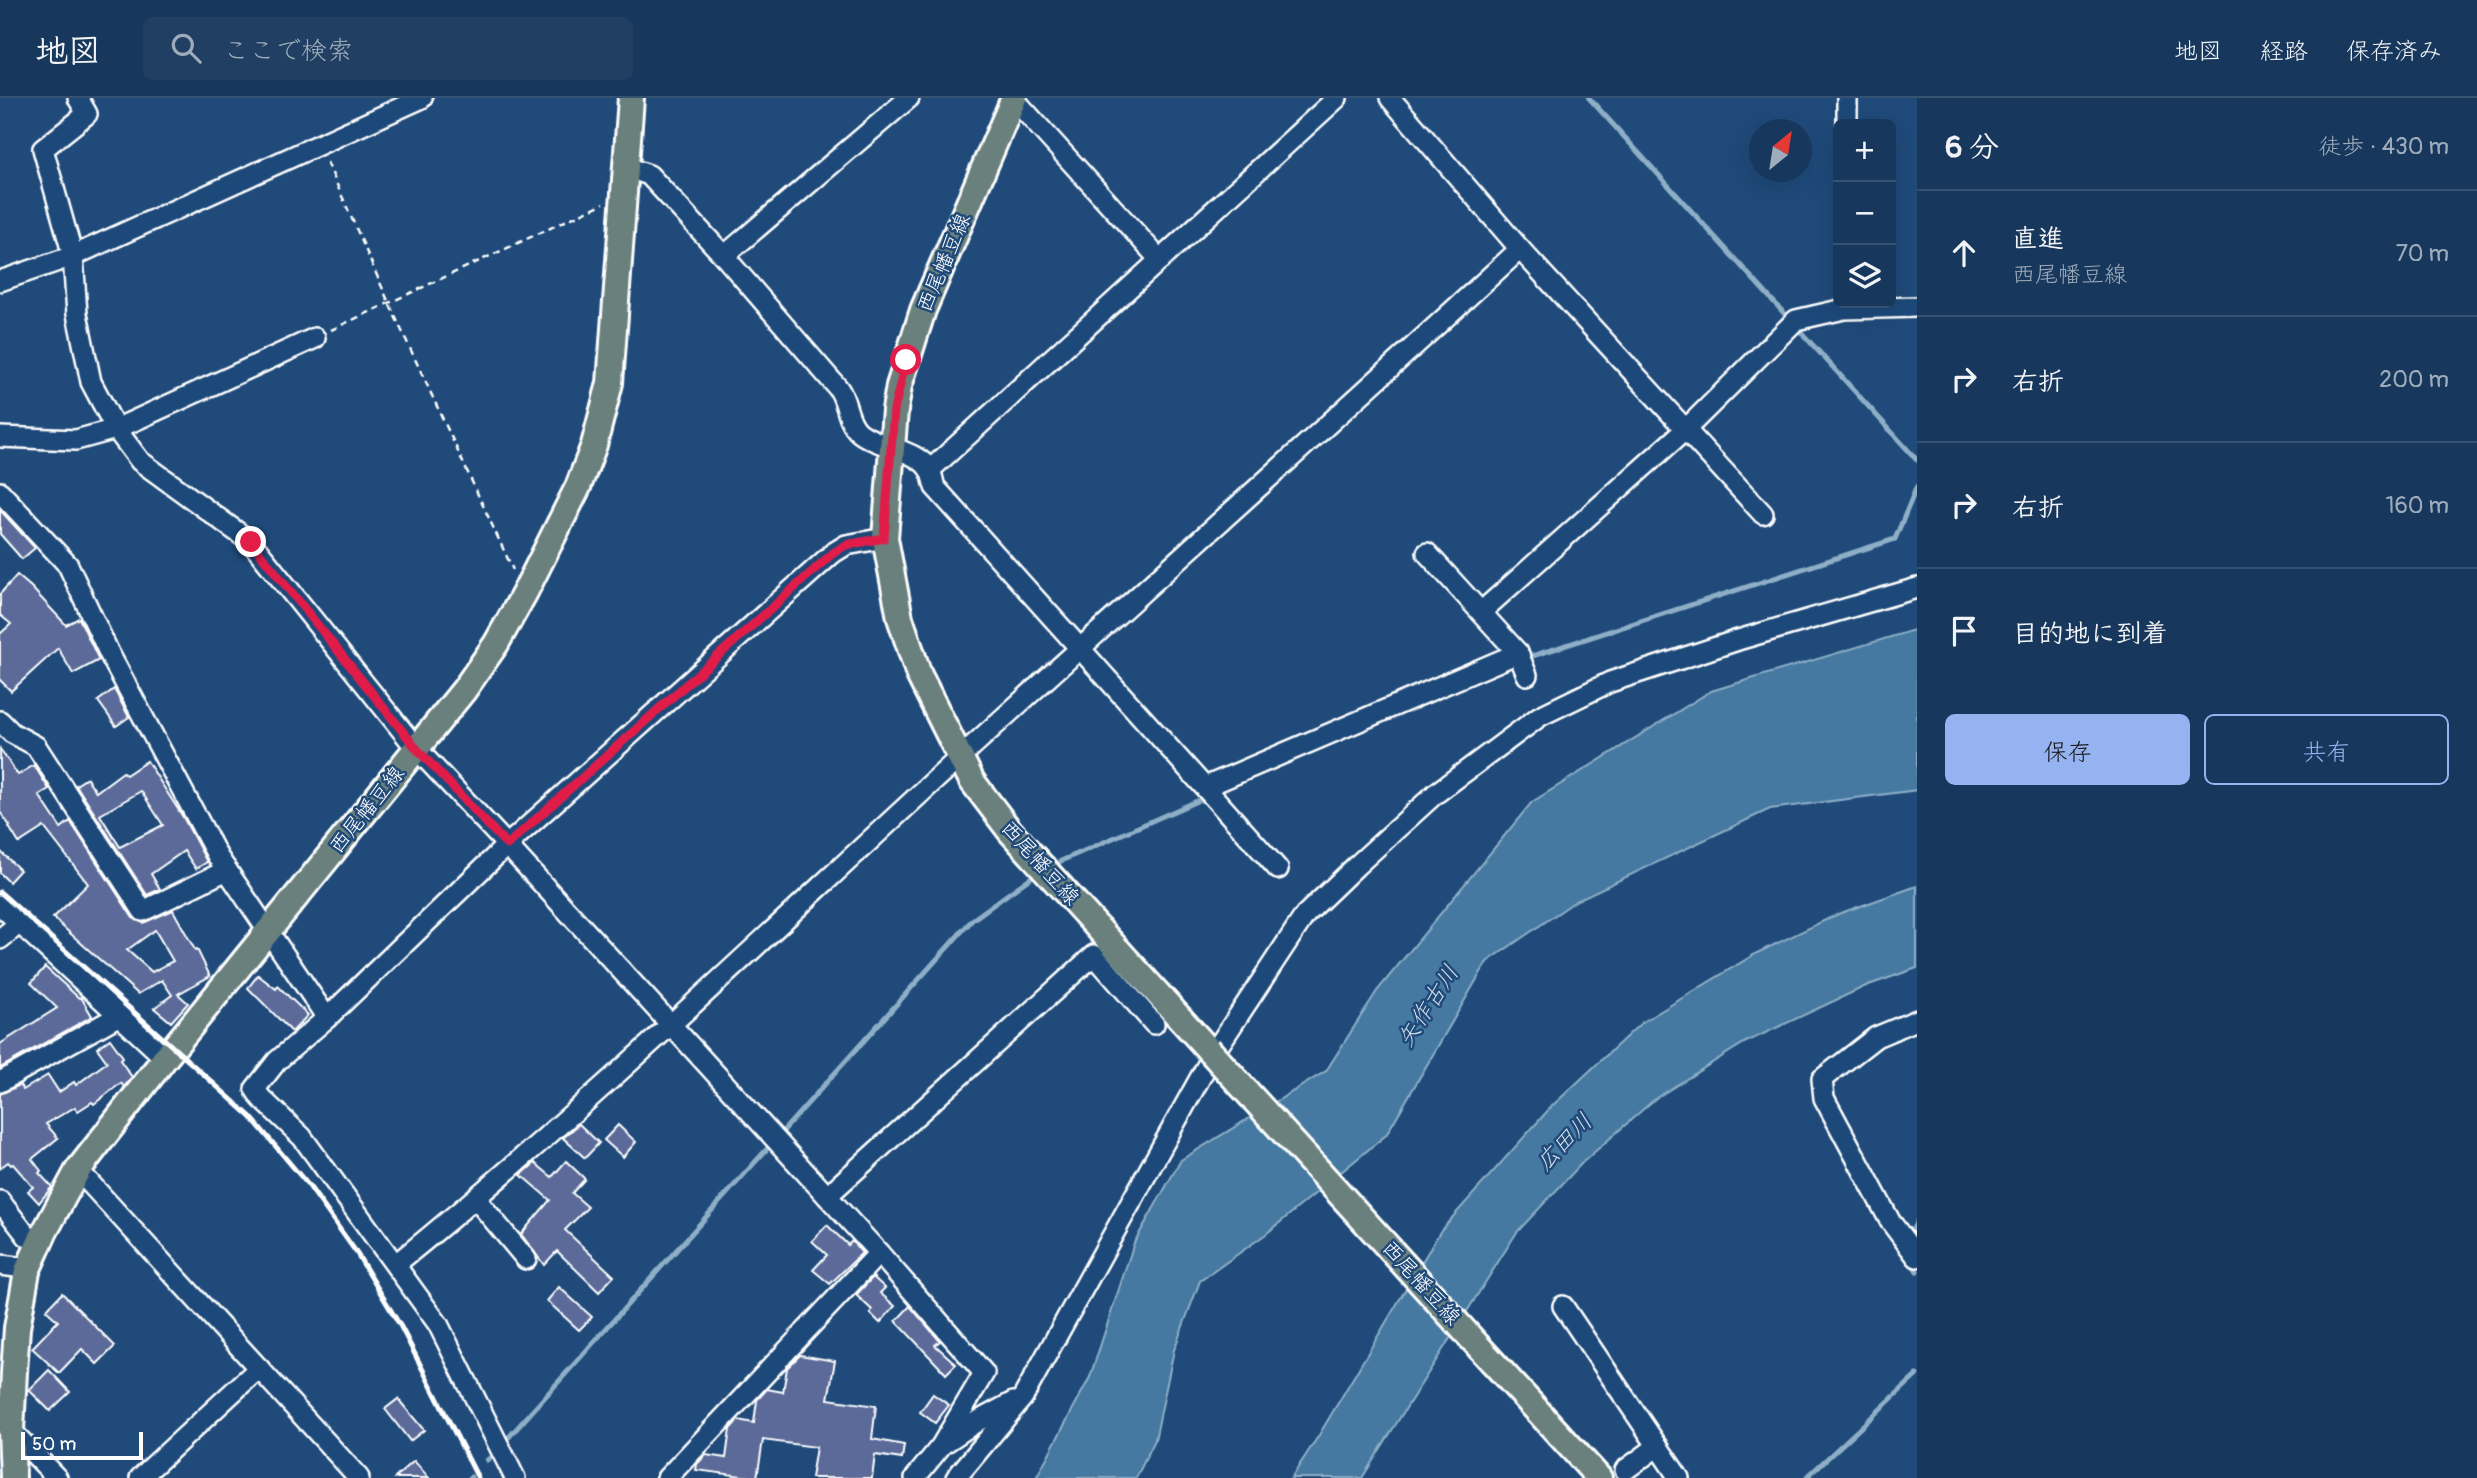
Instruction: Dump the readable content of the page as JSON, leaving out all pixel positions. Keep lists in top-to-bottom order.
{
  "streets": {
    "main road": ["西尾幡豆線"]
  },
  "water": ["矢作古川", "広田川"],
  "scale_bar": "50 m",
  "north": "top right",
  "page": {
    "header": "地図",
    "search": "ここで検索",
    "nav": ["地図", "経路", "保存済み"],
    "heading": ["6 分", "徒歩 · 430 m"],
    "map_buttons": ["+", "−"],
    "list": [
      ["直進", "西尾幡豆線", "70 m"],
      ["右折", "200 m"],
      ["右折", "160 m"],
      "目的地に到着"
    ],
    "buttons": ["保存", "共有"],
    "scale": "50 m"
  }
}
